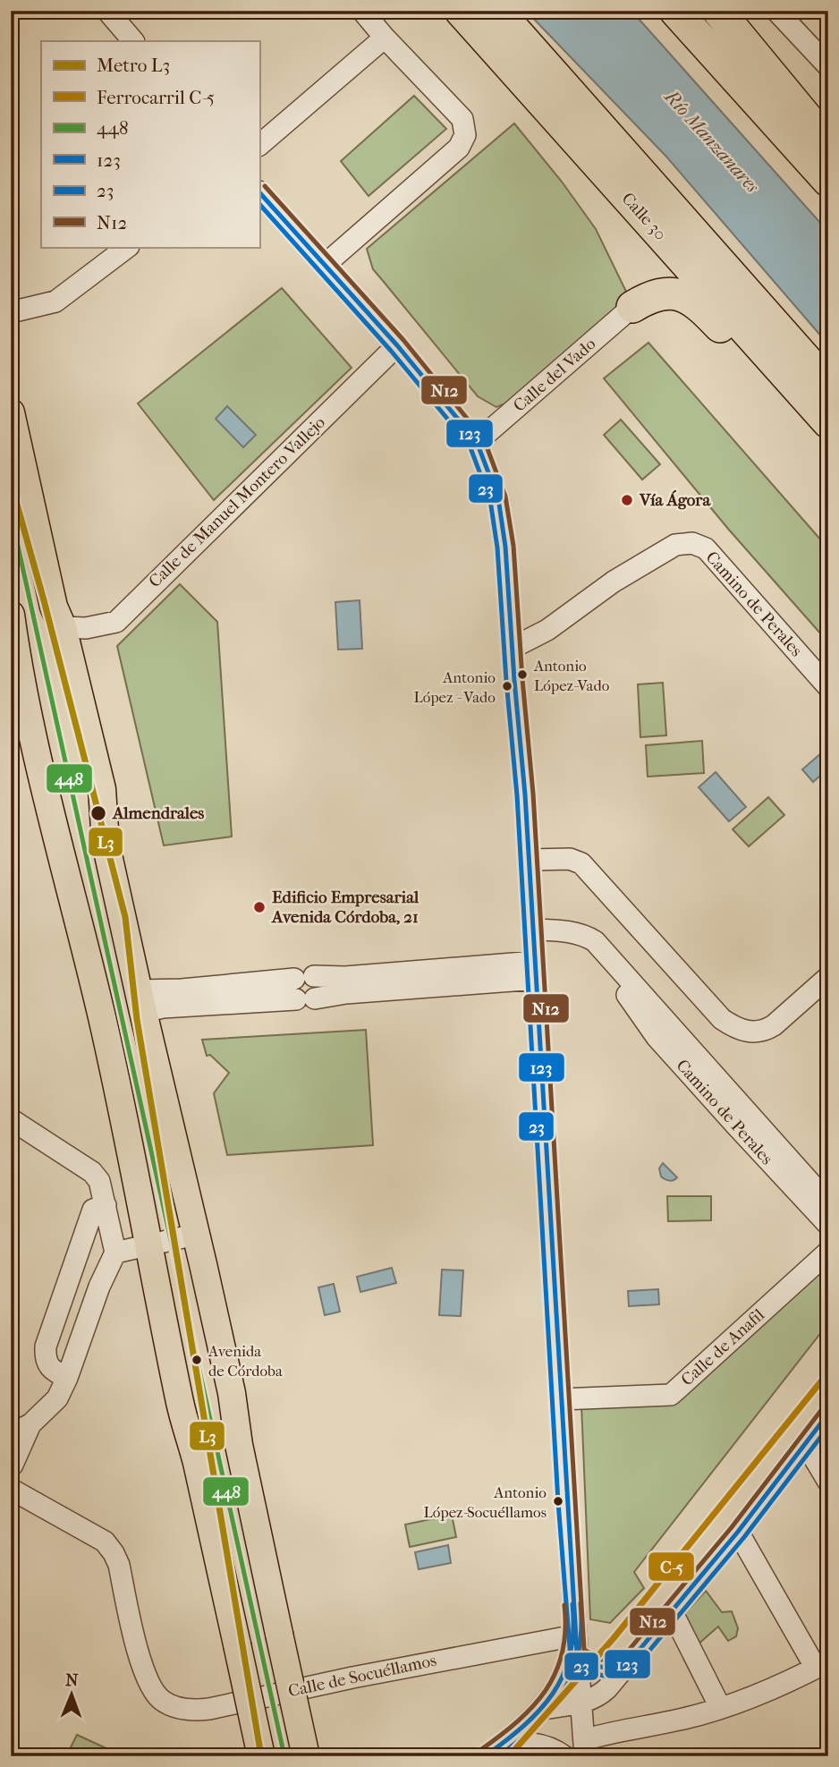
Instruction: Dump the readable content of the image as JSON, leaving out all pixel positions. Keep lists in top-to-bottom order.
{
  "streets": {
    "highway": ["Calle 30"],
    "street": [
      "Calle del Vado",
      "Calle de Manuel Montero Vallejo",
      "Camino de Perales",
      "Calle de Anafil",
      "Calle de Socuéllamos"
    ]
  },
  "water": ["Río Manzanares"],
  "places": [
    "Vía Ágora",
    "Antonio López-Vado",
    "Antonio López - Vado",
    "Almendrales",
    "Edificio Empresarial Avenida Córdoba, 21",
    "Avenida de Córdoba",
    "Antonio López-Socuéllamos"
  ],
  "lines": [
    "transit line N12",
    "transit line 123",
    "transit line 23",
    "metro line L3",
    "transit line 448",
    "rail line C-5"
  ],
  "legend": [
    "Metro L3",
    "Ferrocarril C-5",
    "448",
    "123",
    "23",
    "N12"
  ],
  "north": "top"
}
